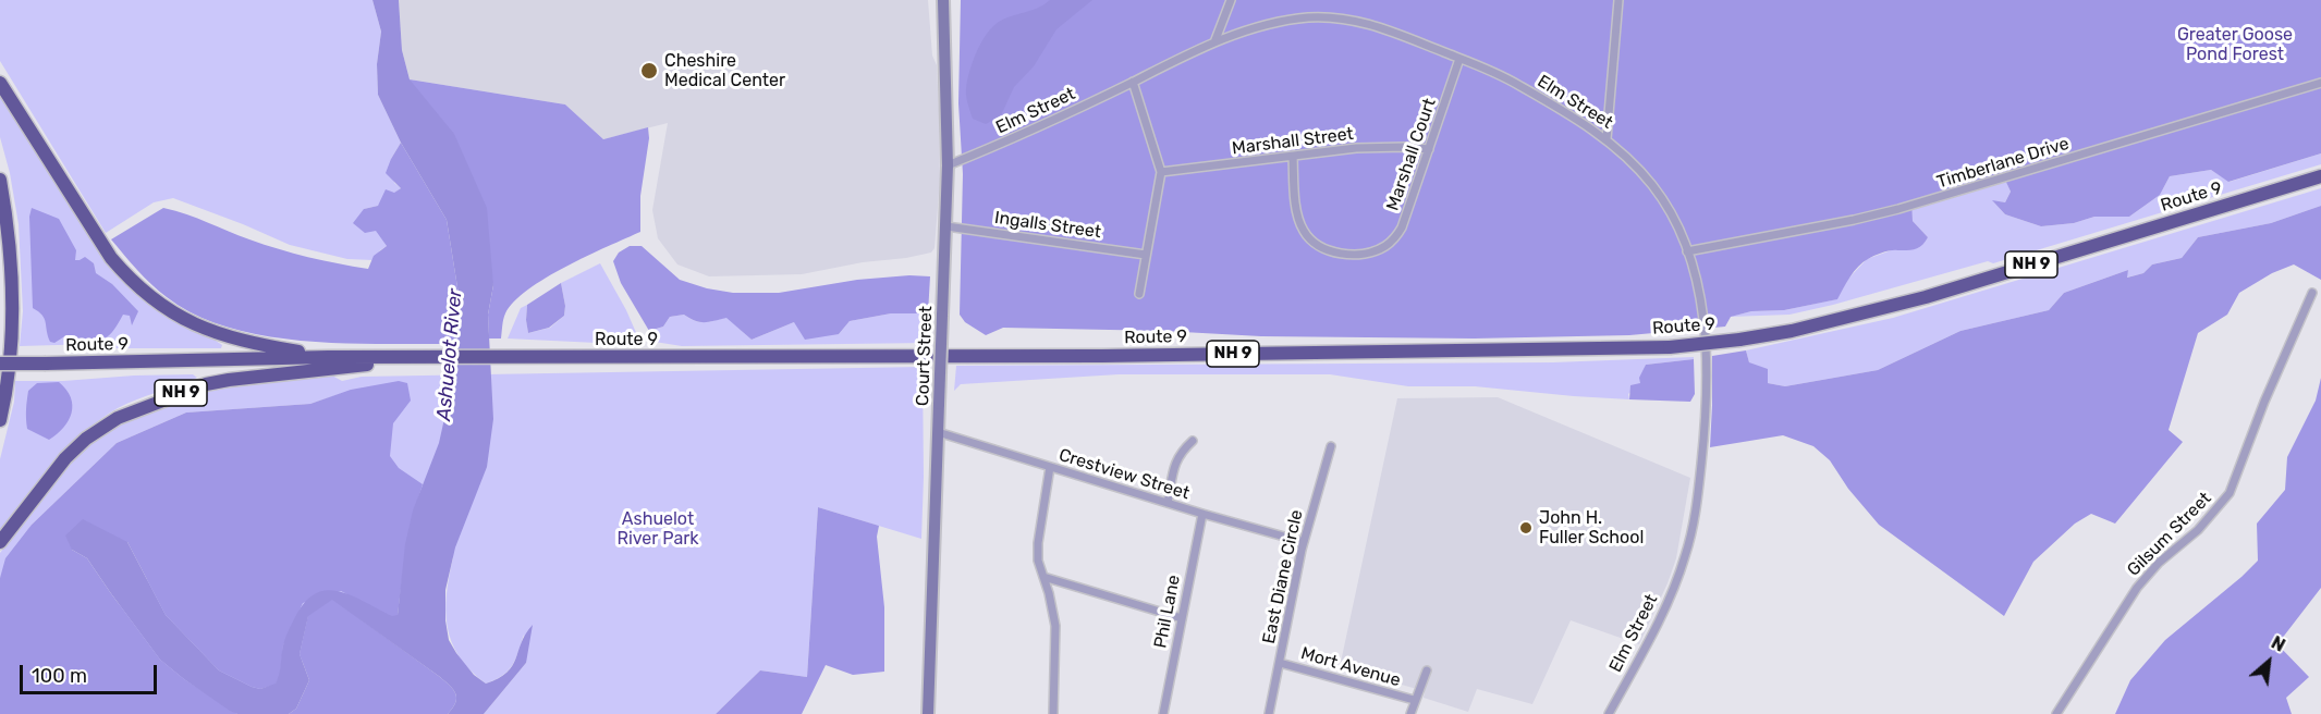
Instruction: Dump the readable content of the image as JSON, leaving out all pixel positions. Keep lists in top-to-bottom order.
{
  "streets": {
    "highway": ["Route 9", "NH 9"],
    "main road": ["Court Street"],
    "street": [
      "Elm Street",
      "Marshall Street",
      "Marshall Court",
      "Timberlane Drive",
      "Ingalls Street",
      "Crestview Street",
      "Gilsum Street",
      "East Diane Circle",
      "Phil Lane",
      "Mort Avenue"
    ]
  },
  "crossings": [
    ["Elm Street", "Marshall Court"],
    ["Elm Street", "Timberlane Drive"],
    ["Elm Street", "Court Street"],
    ["Marshall Street", "Marshall Court"],
    ["Route 9", "NH 9"],
    ["Ingalls Street", "Court Street"],
    ["Court Street", "Crestview Street"],
    ["Crestview Street", "East Diane Circle"],
    ["Crestview Street", "Phil Lane"],
    ["East Diane Circle", "Mort Avenue"]
  ],
  "water": ["Ashuelot River"],
  "parks": ["Greater Goose Pond Forest", "Ashuelot River Park"],
  "places": ["Cheshire Medical Center", "John H. Fuller School"],
  "scale_bar": "100 m",
  "north": "top right"
}
